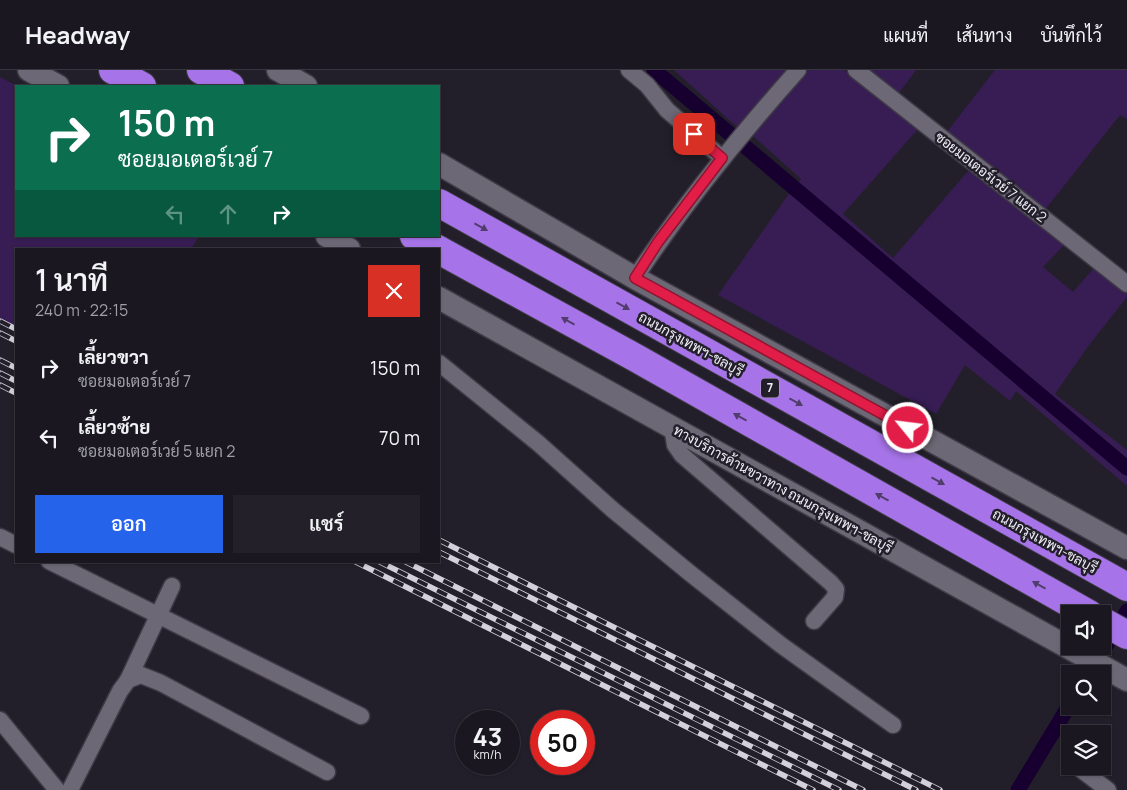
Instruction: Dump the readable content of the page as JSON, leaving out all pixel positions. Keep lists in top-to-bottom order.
{
  "streets": {
    "highway": ["ถนนกรุงเทพฯ-ชลบุรี", "7"],
    "main road": ["ทางบริการด้านขวาทาง ถนนกรุงเทพฯ-ชลบุรี"],
    "street": ["ซอยมอเตอร์เวย์ 7 แยก 2"]
  },
  "page": {
    "header": "Headway",
    "nav": ["แผนที่", "เส้นทาง", "บันทึกไว้"],
    "turn": ["150 m", "ซอยมอเตอร์เวย์ 7"],
    "heading": ["1 นาที", "240 m · 22:15"],
    "list": [
      {
        "name": "เลี้ยวขวา",
        "note": "ซอยมอเตอร์เวย์ 7",
        "value": "150 m"
      },
      {
        "name": "เลี้ยวซ้าย",
        "note": "ซอยมอเตอร์เวย์ 5 แยก 2",
        "value": "70 m"
      }
    ],
    "buttons": ["ออก", "แชร์"],
    "speed": "43 km/h",
    "limit": "50"
  }
}
